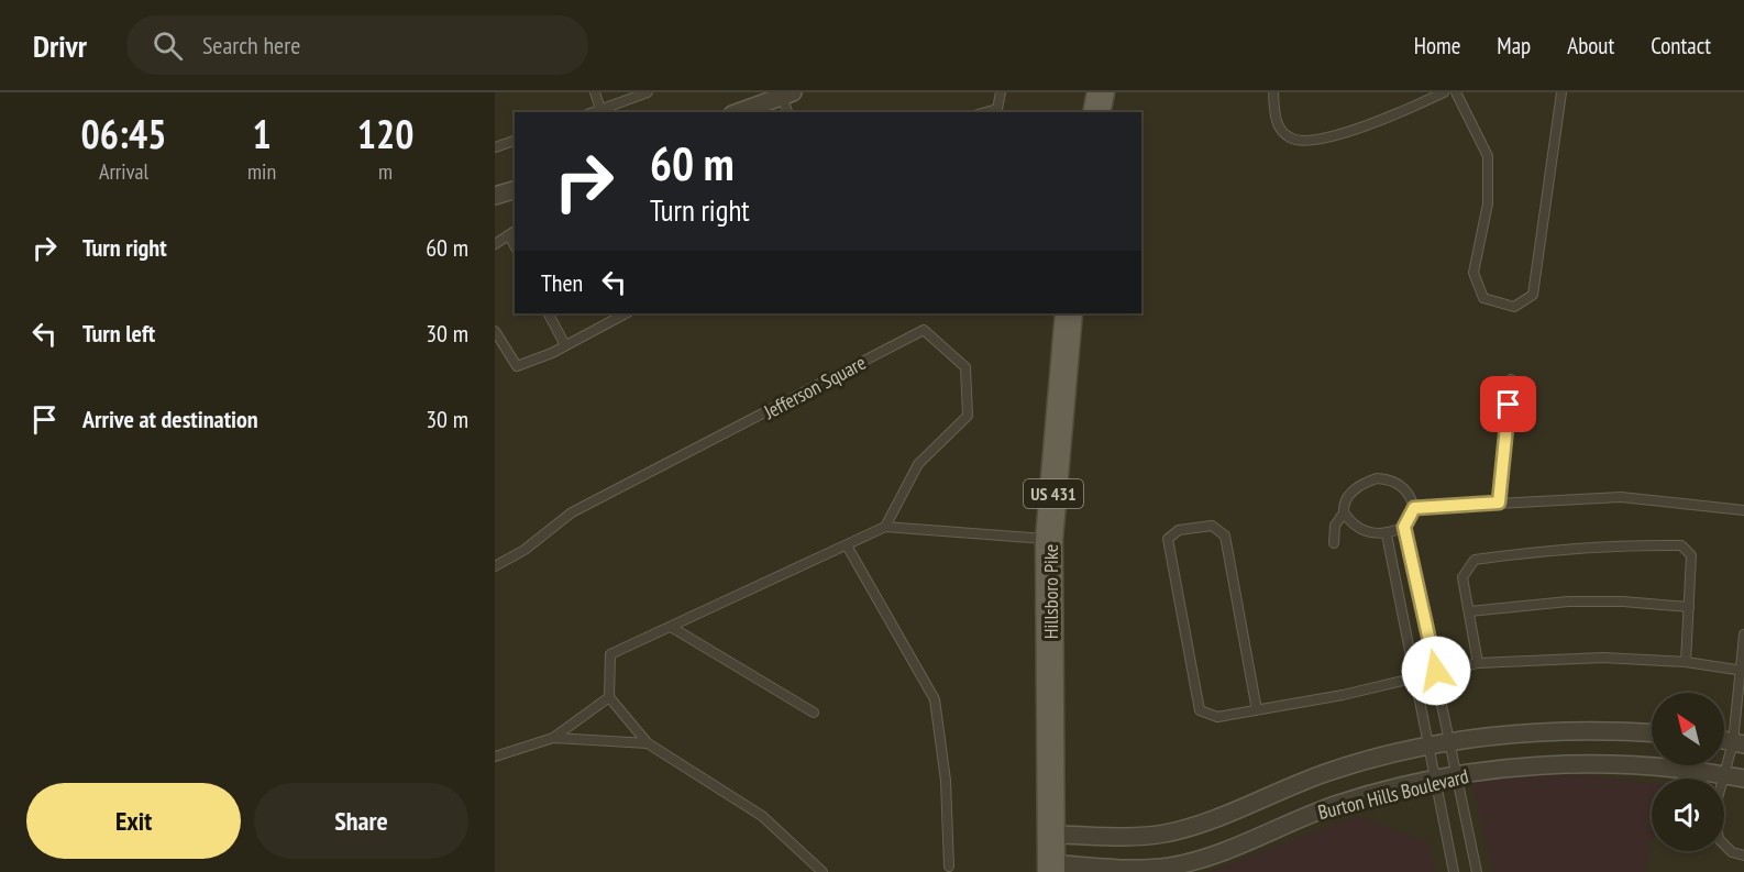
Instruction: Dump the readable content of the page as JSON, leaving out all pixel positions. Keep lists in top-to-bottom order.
{
  "streets": {
    "main road": ["US 431", "Hillsboro Pike"],
    "street": ["Burton Hills Boulevard"],
    "lane": ["Jefferson Square"]
  },
  "crossings": [
    ["Hillsboro Pike", "Burton Hills Boulevard"]
  ],
  "north": "top left",
  "page": {
    "header": "Drivr",
    "search": "Search here",
    "nav": [
      "Home",
      "Map",
      "About",
      "Contact"
    ],
    "eta": [
      "06:45",
      "Arrival",
      "1",
      "min",
      "120",
      "m"
    ],
    "turn": ["60 m", "Turn right"],
    "list": [
      {
        "name": "Turn right",
        "value": "60 m"
      },
      {
        "name": "Turn left",
        "value": "30 m"
      },
      {
        "name": "Arrive at destination",
        "value": "30 m"
      }
    ],
    "then": "Then",
    "buttons": ["Exit", "Share"]
  }
}
